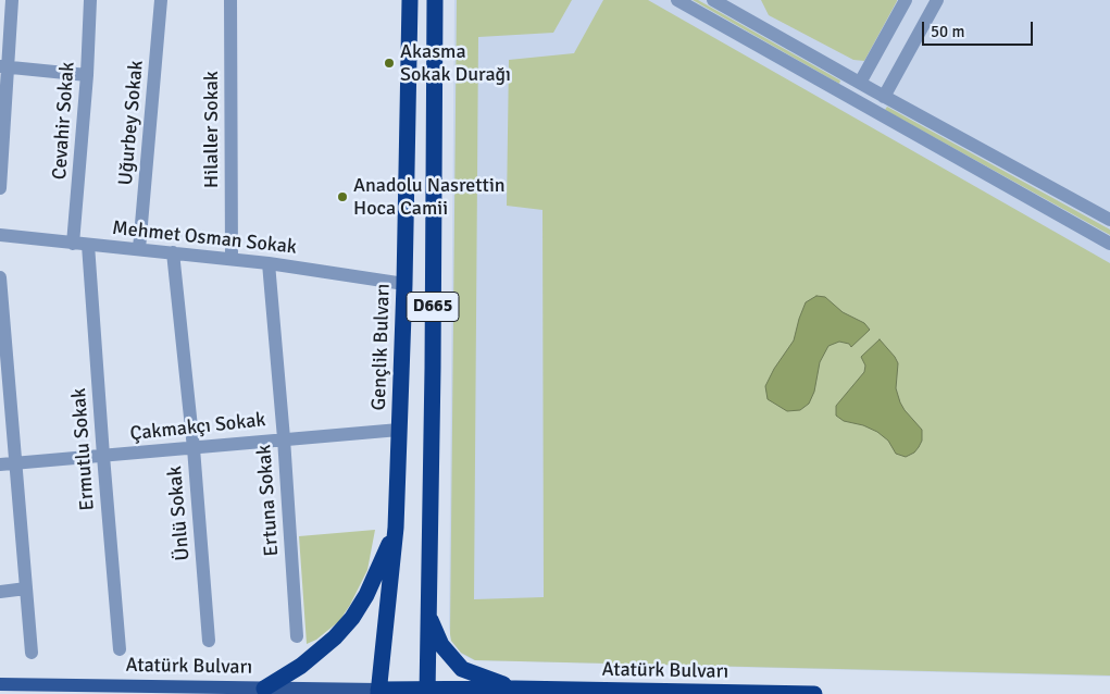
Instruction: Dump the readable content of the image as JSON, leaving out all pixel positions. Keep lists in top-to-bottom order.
{
  "streets": {
    "highway": ["D665", "Gençlik Bulvarı", "Atatürk Bulvarı"],
    "street": [
      "Cevahir Sokak",
      "Uğurbey Sokak",
      "Hilaller Sokak",
      "Mehmet Osman Sokak",
      "Çakmakçı Sokak",
      "Ermutlu Sokak",
      "Ertuna Sokak",
      "Ünlü Sokak"
    ]
  },
  "crossings": [
    ["Cevahir Sokak", "Mehmet Osman Sokak"],
    ["Uğurbey Sokak", "Mehmet Osman Sokak"],
    ["Hilaller Sokak", "Mehmet Osman Sokak"],
    ["Mehmet Osman Sokak", "Gençlik Bulvarı"],
    ["Mehmet Osman Sokak", "Ermutlu Sokak"],
    ["Mehmet Osman Sokak", "Ertuna Sokak"],
    ["Mehmet Osman Sokak", "Ünlü Sokak"],
    ["D665", "Atatürk Bulvarı"],
    ["Gençlik Bulvarı", "Çakmakçı Sokak"],
    ["Gençlik Bulvarı", "Atatürk Bulvarı"],
    ["Çakmakçı Sokak", "Ermutlu Sokak"],
    ["Çakmakçı Sokak", "Ertuna Sokak"],
    ["Çakmakçı Sokak", "Ünlü Sokak"]
  ],
  "places": ["Akasma Sokak Durağı", "Anadolu Nasrettin Hoca Camii"],
  "scale_bar": "50 m"
}
